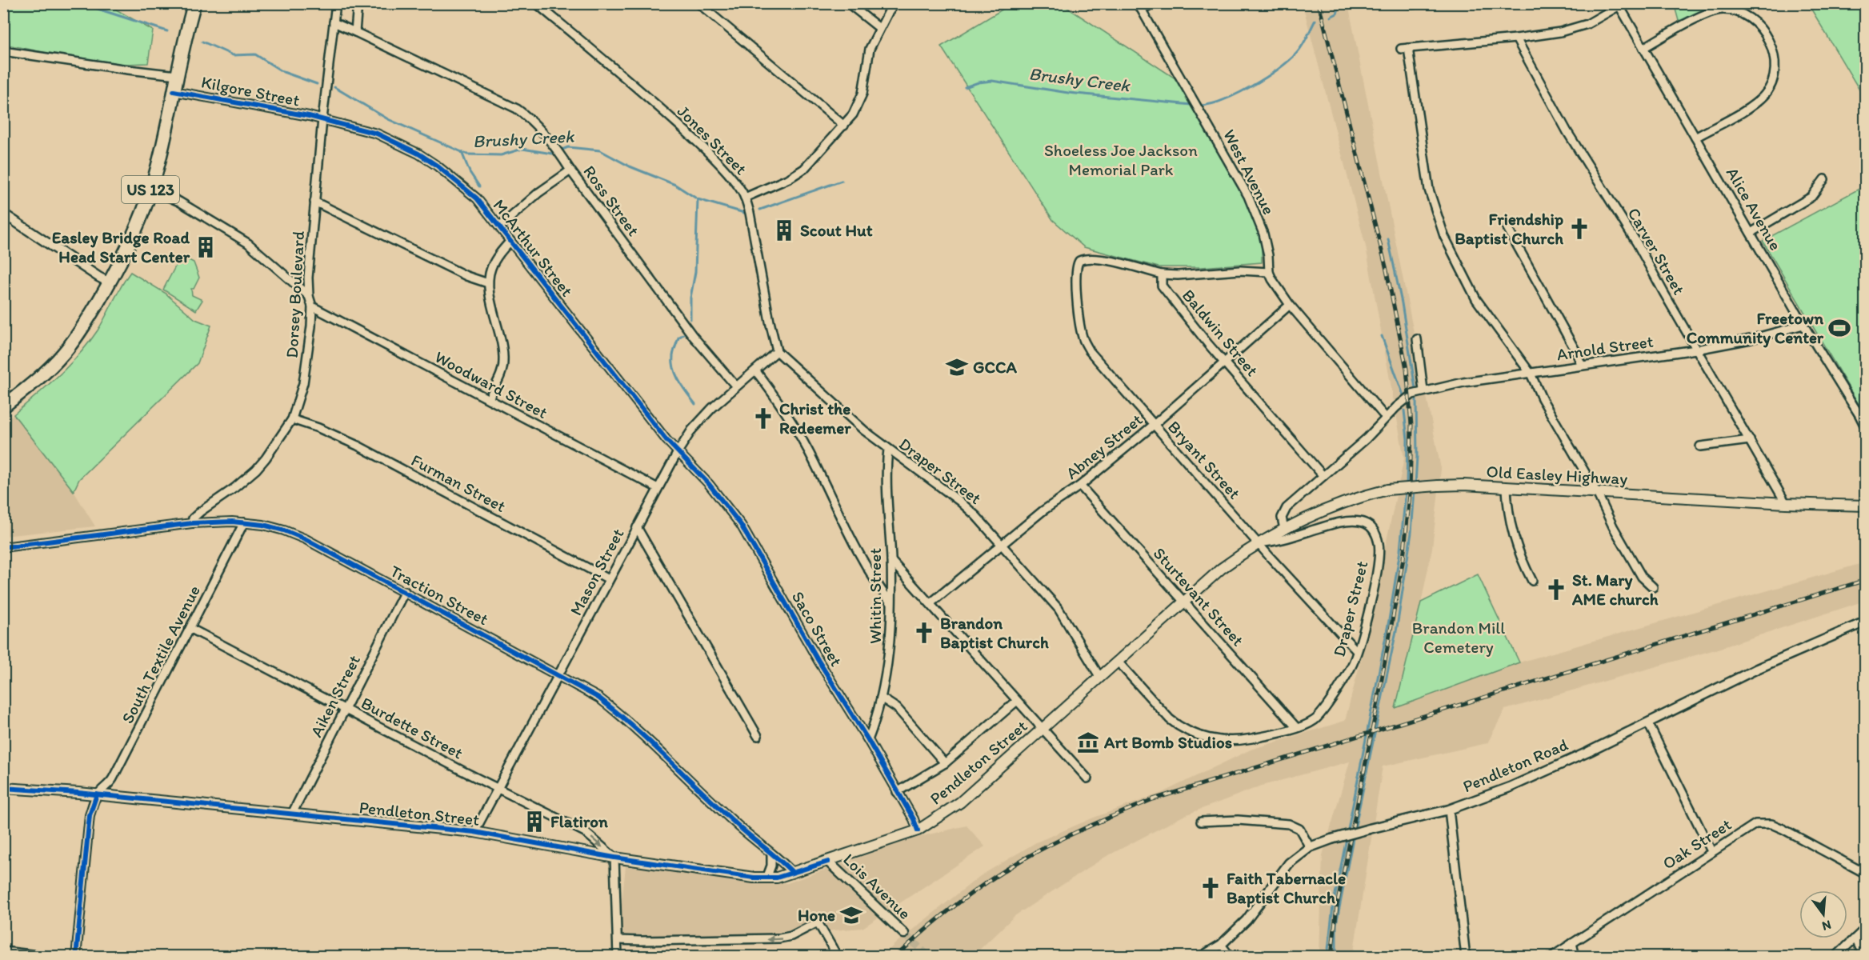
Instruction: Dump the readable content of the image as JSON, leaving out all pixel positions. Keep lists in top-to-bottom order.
{
  "streets": {
    "highway": ["US 123"],
    "main road": ["Old Easley Highway", "Pendleton Street"],
    "street": [
      "Kilgore Street",
      "Jones Street",
      "West Avenue",
      "Ross Street",
      "Alice Avenue",
      "McArthur Street",
      "Carver Street",
      "Dorsey Boulevard",
      "Baldwin Street",
      "Arnold Street",
      "Woodward Street",
      "Abney Street",
      "Bryant Street",
      "Draper Street",
      "Furman Street",
      "Mason Street",
      "Traction Street",
      "Whitin Street",
      "Sturtevant Street",
      "Saco Street",
      "South Textile Avenue",
      "Aiken Street",
      "Burdette Street",
      "Pendleton Road",
      "Oak Street",
      "Lois Avenue"
    ]
  },
  "crossings": [
    ["Kilgore Street", "US 123"],
    ["Kilgore Street", "McArthur Street"],
    ["Kilgore Street", "Dorsey Boulevard"],
    ["Jones Street", "Draper Street"],
    ["Jones Street", "Mason Street"],
    ["West Avenue", "Arnold Street"],
    ["West Avenue", "Abney Street"],
    ["Ross Street", "Mason Street"],
    ["Alice Avenue", "Arnold Street"],
    ["McArthur Street", "Dorsey Boulevard"],
    ["McArthur Street", "Mason Street"],
    ["McArthur Street", "Saco Street"],
    ["Carver Street", "Arnold Street"],
    ["Carver Street", "Old Easley Highway"],
    ["Dorsey Boulevard", "Woodward Street"],
    ["Dorsey Boulevard", "Furman Street"],
    ["Dorsey Boulevard", "Traction Street"],
    ["Baldwin Street", "Arnold Street"],
    ["Baldwin Street", "Abney Street"],
    ["Baldwin Street", "Bryant Street"],
    ["Arnold Street", "Old Easley Highway"],
    ["Woodward Street", "Mason Street"],
    ["Abney Street", "Bryant Street"],
    ["Abney Street", "Draper Street"],
    ["Abney Street", "Sturtevant Street"],
    ["Bryant Street", "Draper Street"],
    ["Bryant Street", "Old Easley Highway"],
    ["Bryant Street", "Pendleton Street"],
    ["Draper Street", "Old Easley Highway"],
    ["Draper Street", "Mason Street"],
    ["Draper Street", "Whitin Street"],
    ["Draper Street", "Sturtevant Street"],
    ["Draper Street", "Pendleton Street"],
    ["Old Easley Highway", "Pendleton Street"],
    ["Furman Street", "Mason Street"],
    ["Mason Street", "Traction Street"],
    ["Mason Street", "Saco Street"],
    ["Mason Street", "Burdette Street"],
    ["Mason Street", "Pendleton Street"],
    ["Traction Street", "South Textile Avenue"],
    ["Traction Street", "Aiken Street"],
    ["Traction Street", "Pendleton Street"],
    ["Whitin Street", "Saco Street"],
    ["Sturtevant Street", "Pendleton Street"],
    ["Saco Street", "Pendleton Street"],
    ["South Textile Avenue", "Burdette Street"],
    ["South Textile Avenue", "Pendleton Street"],
    ["Aiken Street", "Burdette Street"],
    ["Aiken Street", "Pendleton Street"],
    ["Burdette Street", "Pendleton Street"],
    ["Pendleton Street", "Lois Avenue"]
  ],
  "water": ["Brushy Creek"],
  "parks": ["Shoeless Joe Jackson Memorial Park", "Brandon Mill Cemetery"],
  "places": {
    "church": [
      "Friendship Baptist Church",
      "Christ the Redeemer",
      "St. Mary AME church",
      "Brandon Baptist Church",
      "Faith Tabernacle Baptist Church"
    ],
    "building": ["Scout Hut", "Easley Bridge Road Head Start Center", "Flatiron"],
    "sports": ["Freetown Community Center"],
    "school or university": ["GCCA", "Hone"],
    "museum": ["Art Bomb Studios"]
  },
  "north": "bottom"
}
